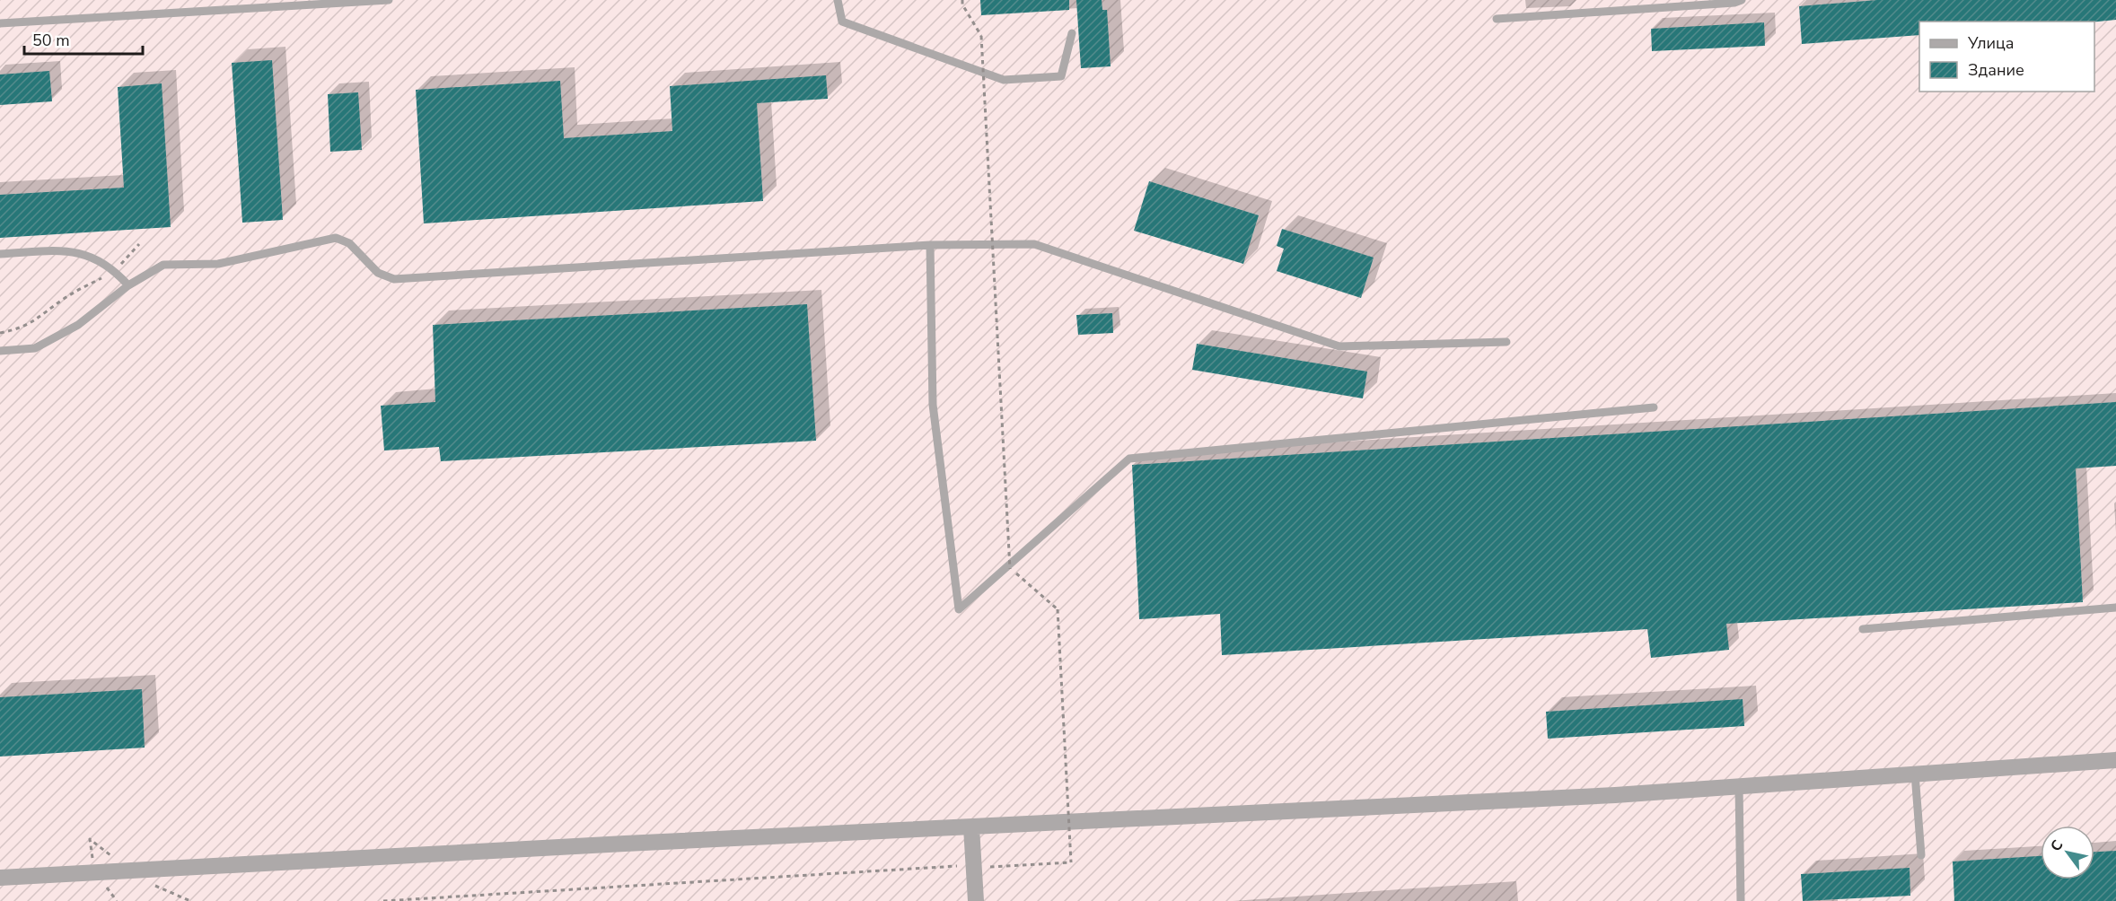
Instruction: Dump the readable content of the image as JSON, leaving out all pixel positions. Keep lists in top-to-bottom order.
{
  "legend": ["Улица", "Здание"],
  "scale_bar": "50 m",
  "north": "top left"
}
